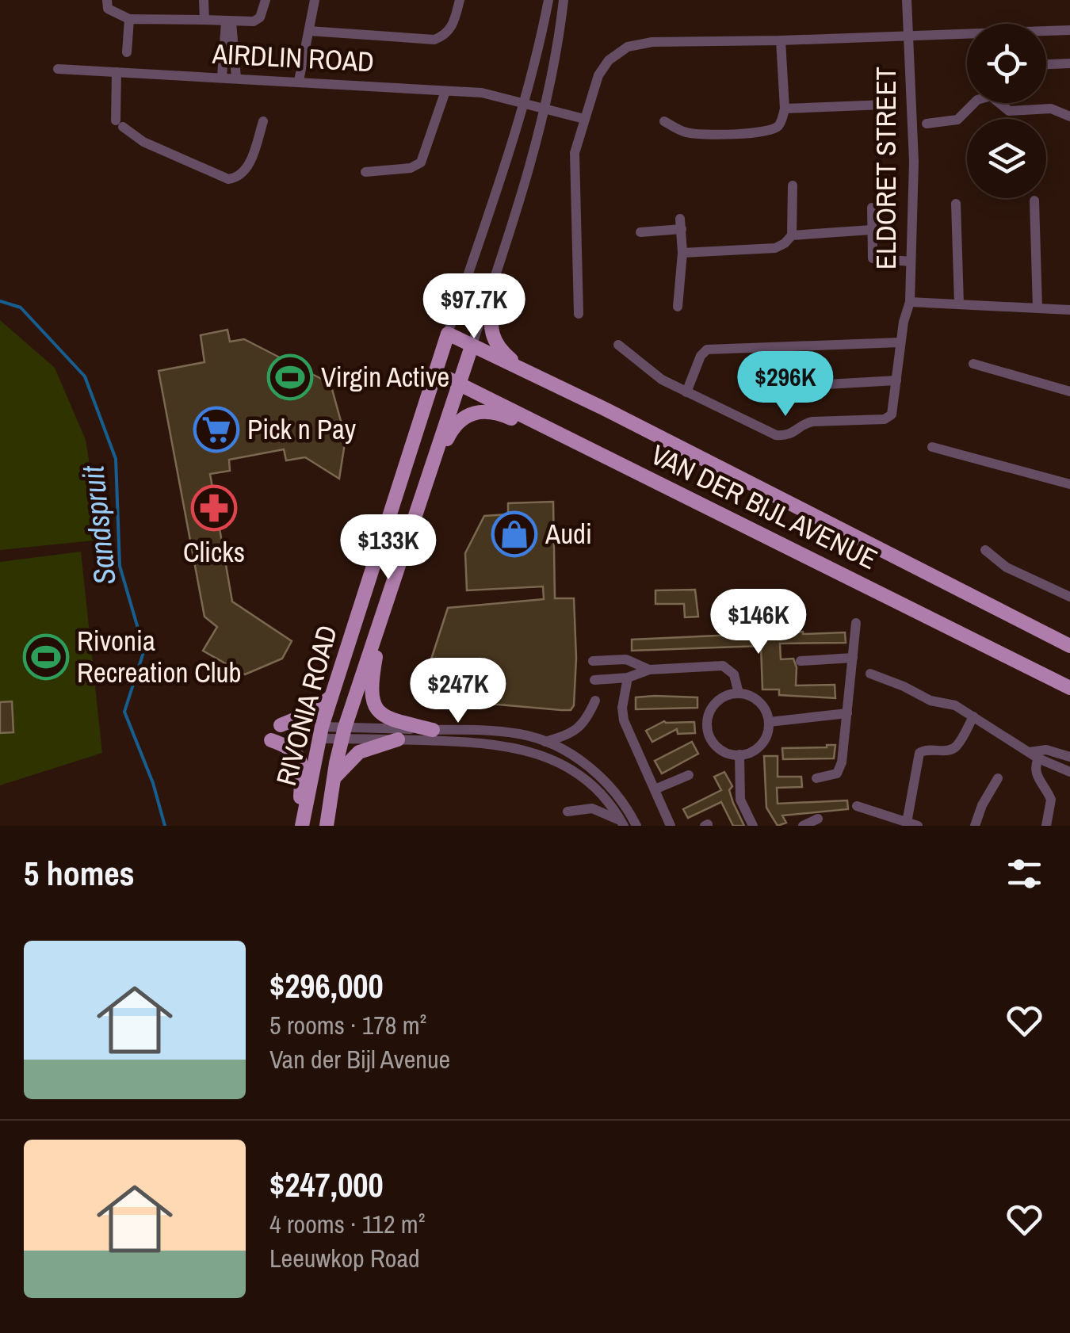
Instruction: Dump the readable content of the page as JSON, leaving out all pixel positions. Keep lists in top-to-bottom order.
{
  "streets": {
    "main road": ["VAN DER BIJL AVENUE", "RIVONIA ROAD"],
    "street": ["AIRDLIN ROAD", "ELDORET STREET"]
  },
  "crossings": [
    ["AIRDLIN ROAD", "RIVONIA ROAD"],
    ["VAN DER BIJL AVENUE", "RIVONIA ROAD"]
  ],
  "water": ["Sandspruit"],
  "places": {
    "sports": ["Virgin Active", "Rivonia Recreation Club"],
    "supermarket": ["Pick n Pay"],
    "pharmacy": ["Clicks"],
    "shop": ["Audi"]
  },
  "page": {
    "price": [
      "$97.7K",
      "$296K",
      "$133K",
      "$146K",
      "$247K"
    ],
    "heading": "5 homes",
    "list": [
      {
        "name": "$296,000",
        "note": "5 rooms · 178 m² · Van der Bijl Avenue"
      },
      {
        "name": "$247,000",
        "note": "4 rooms · 112 m² · Leeuwkop Road"
      }
    ]
  }
}
